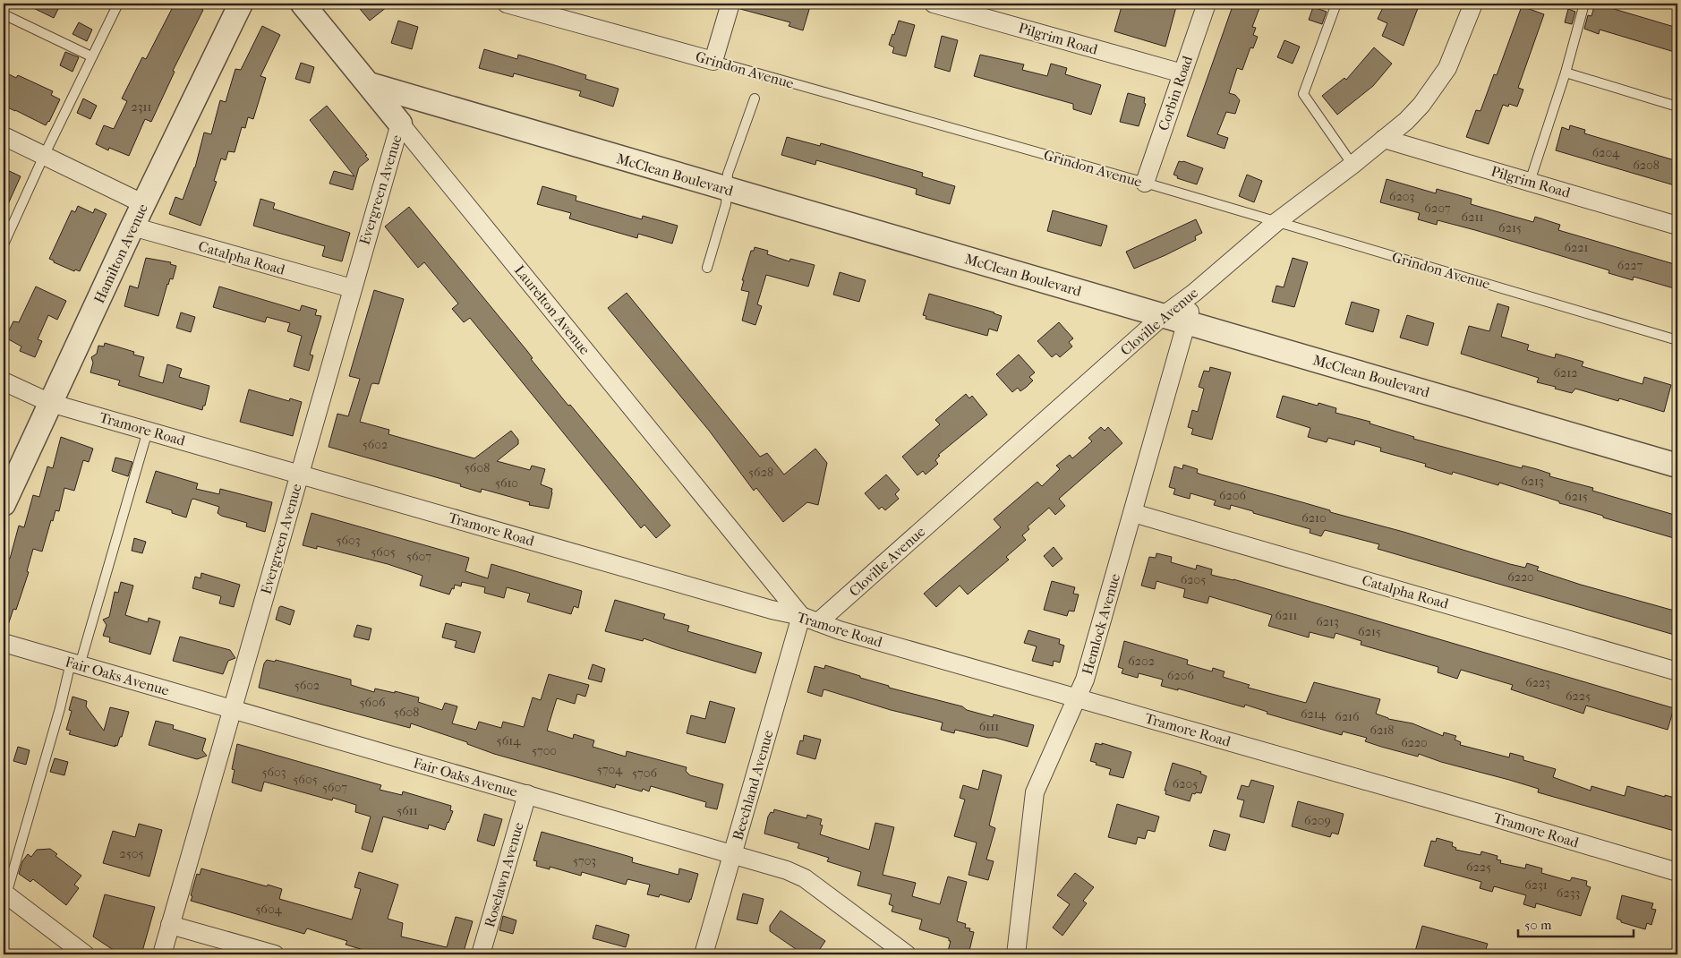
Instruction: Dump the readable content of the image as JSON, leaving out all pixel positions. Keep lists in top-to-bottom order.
{
  "streets": {
    "street": [
      "Pilgrim Road",
      "Grindon Avenue",
      "Corbin Road",
      "McClean Boulevard",
      "Evergreen Avenue",
      "Hamilton Avenue",
      "Catalpha Road",
      "Laurelton Avenue",
      "Cloville Avenue",
      "Tramore Road",
      "Hemlock Avenue",
      "Fair Oaks Avenue",
      "Beechland Avenue",
      "Roselawn Avenue"
    ]
  },
  "crossings": [
    ["Pilgrim Road", "Corbin Road"],
    ["Pilgrim Road", "Cloville Avenue"],
    ["Grindon Avenue", "Corbin Road"],
    ["Grindon Avenue", "Cloville Avenue"],
    ["McClean Boulevard", "Laurelton Avenue"],
    ["McClean Boulevard", "Cloville Avenue"],
    ["McClean Boulevard", "Hemlock Avenue"],
    ["Evergreen Avenue", "Catalpha Road"],
    ["Evergreen Avenue", "Laurelton Avenue"],
    ["Evergreen Avenue", "Tramore Road"],
    ["Evergreen Avenue", "Fair Oaks Avenue"],
    ["Hamilton Avenue", "Catalpha Road"],
    ["Hamilton Avenue", "Tramore Road"],
    ["Catalpha Road", "Hemlock Avenue"],
    ["Laurelton Avenue", "Cloville Avenue"],
    ["Laurelton Avenue", "Tramore Road"],
    ["Laurelton Avenue", "Beechland Avenue"],
    ["Cloville Avenue", "Tramore Road"],
    ["Cloville Avenue", "Hemlock Avenue"],
    ["Cloville Avenue", "Beechland Avenue"],
    ["Tramore Road", "Hemlock Avenue"],
    ["Tramore Road", "Beechland Avenue"],
    ["Fair Oaks Avenue", "Beechland Avenue"],
    ["Fair Oaks Avenue", "Roselawn Avenue"]
  ],
  "house_numbers": [
    "2311",
    "6204",
    "6208",
    "6203",
    "6207",
    "6211",
    "6215",
    "6221",
    "6227",
    "6212",
    "5602",
    "5608",
    "5628",
    "6213",
    "5610",
    "6206",
    "6215",
    "6210",
    "5603",
    "5605",
    "5607",
    "6220",
    "6205",
    "6211",
    "6213",
    "6215",
    "6202",
    "6206",
    "6223",
    "5602",
    "6225",
    "5606",
    "5608",
    "6214",
    "6216",
    "6111",
    "6218",
    "5614",
    "6220",
    "5700",
    "5704",
    "5603",
    "5706",
    "5605",
    "6205",
    "5607",
    "5611",
    "6209",
    "2505",
    "5703",
    "6225",
    "6231",
    "6233",
    "5604"
  ],
  "scale_bar": "50 m"
}
